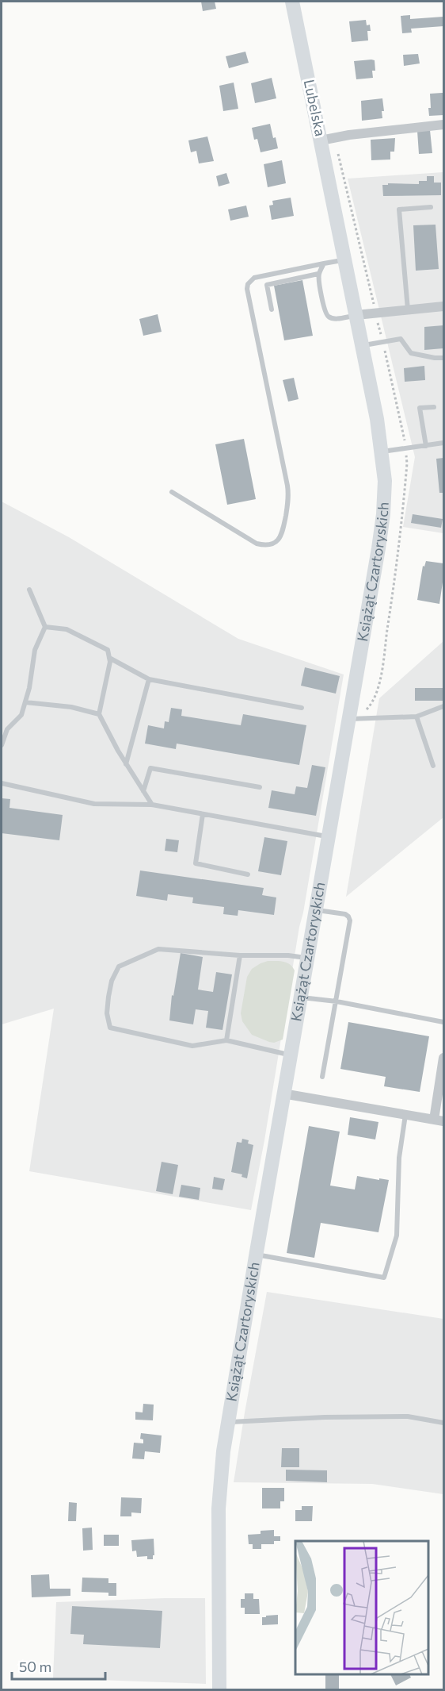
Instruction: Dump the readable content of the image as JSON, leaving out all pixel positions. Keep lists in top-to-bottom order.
{
  "streets": {
    "main road": ["Lubelska", "Książąt Czartoryskich"]
  },
  "crossings": [
    ["Lubelska", "Książąt Czartoryskich"]
  ],
  "scale_bar": "50 m"
}
